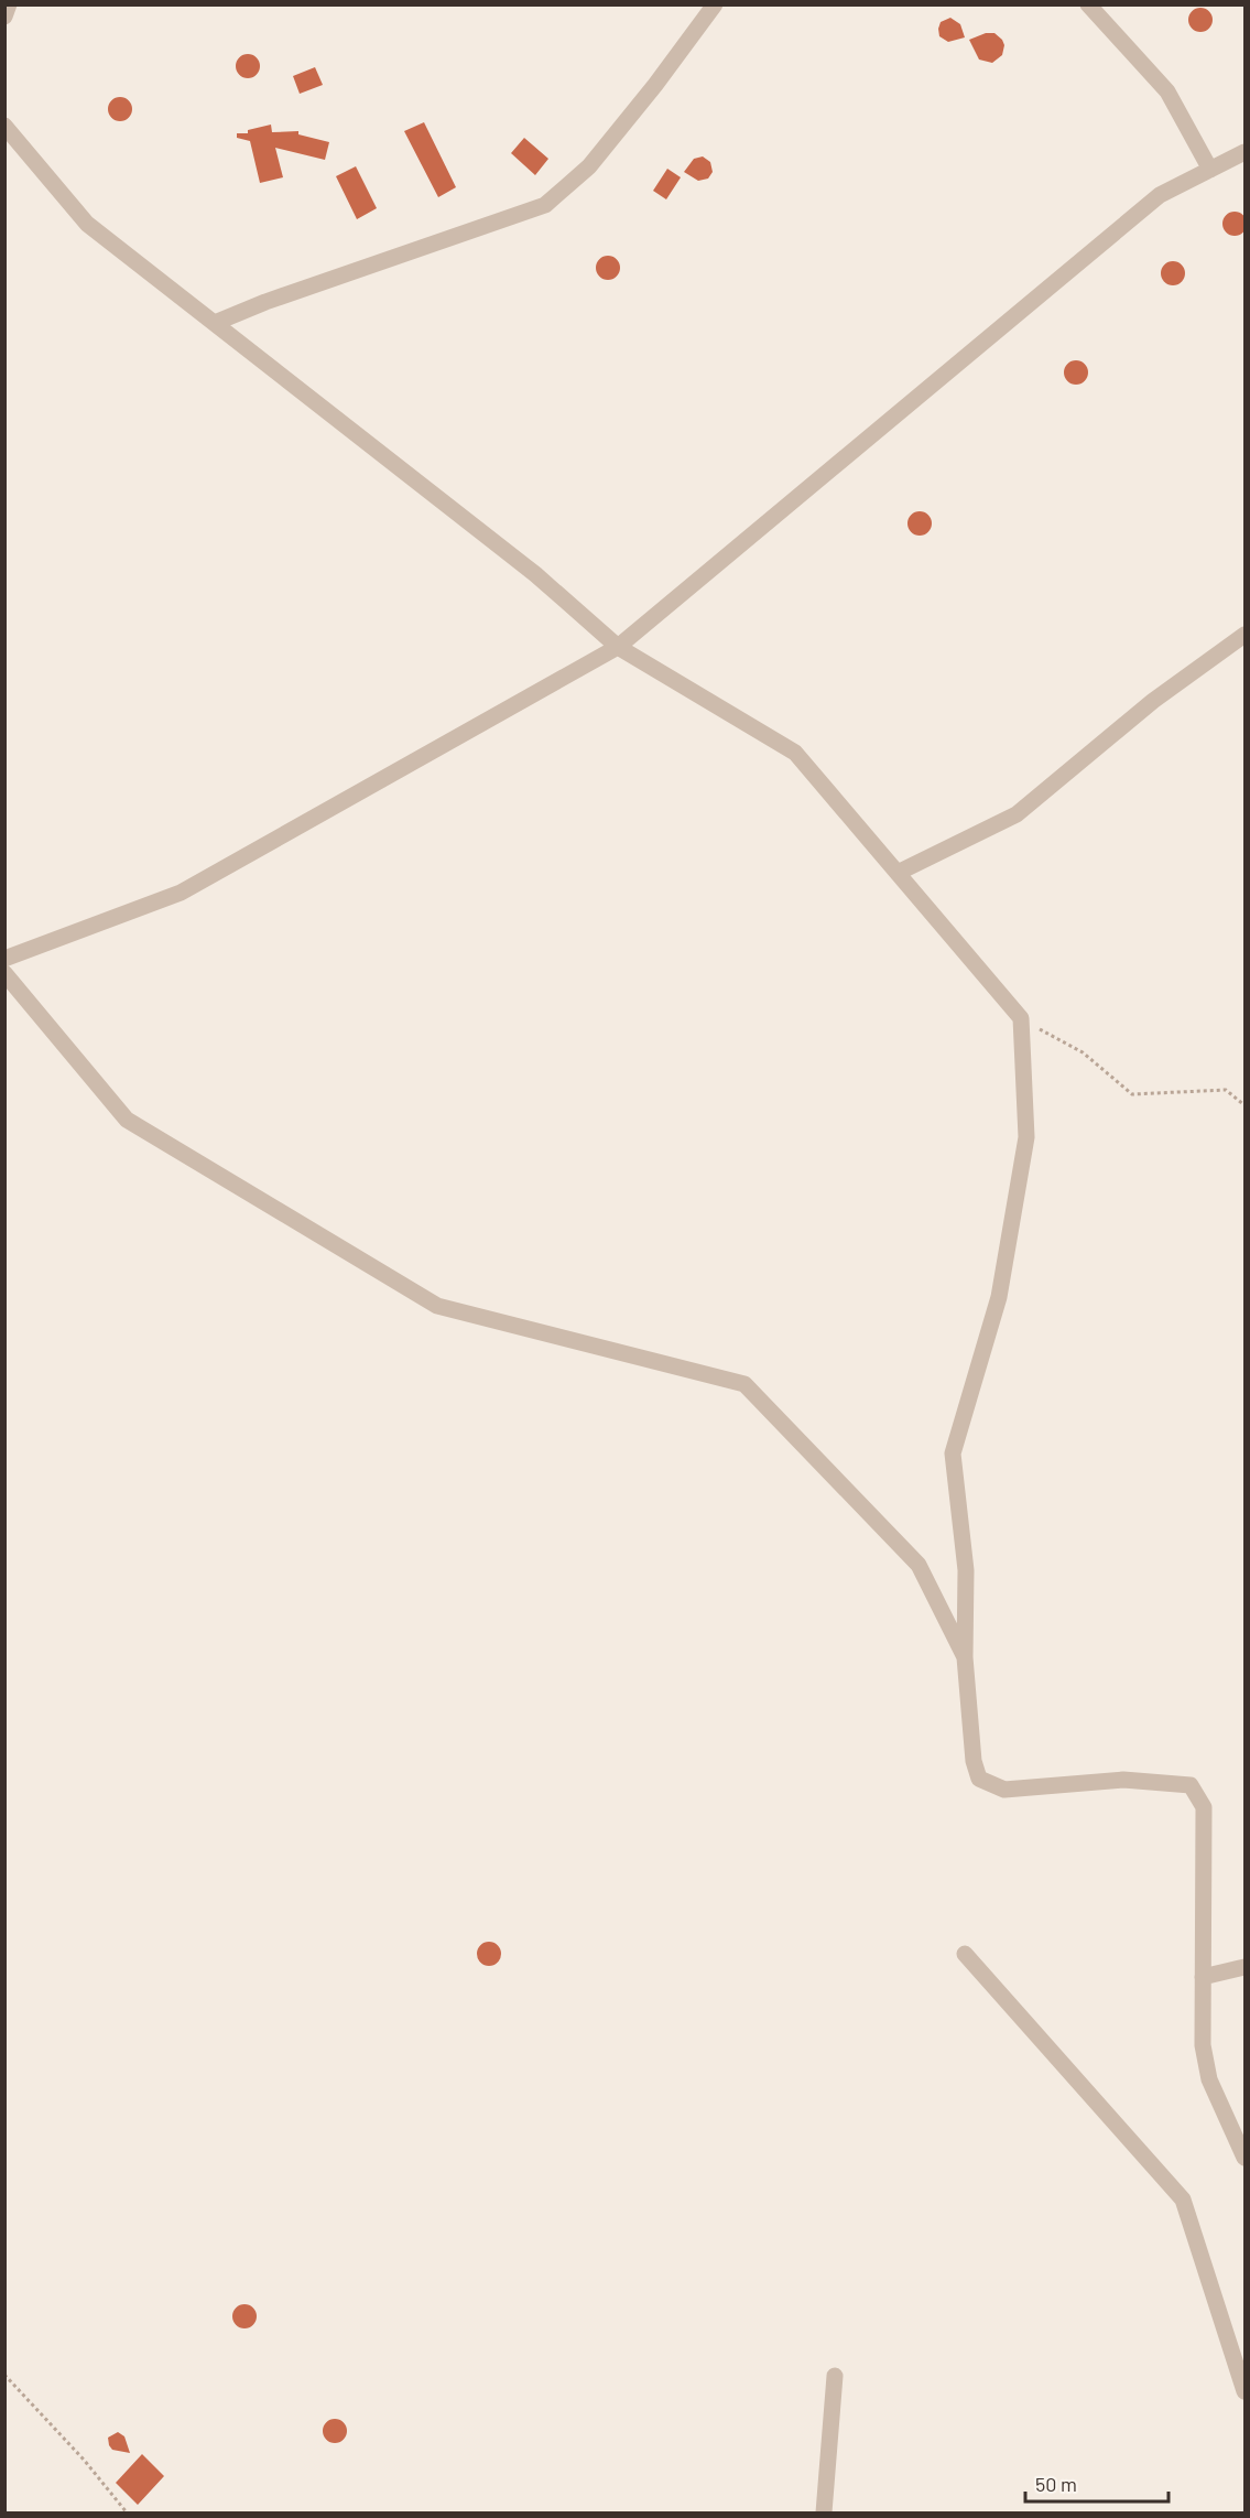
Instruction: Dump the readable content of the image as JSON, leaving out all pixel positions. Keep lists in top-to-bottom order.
{
  "scale_bar": "50 m"
}
